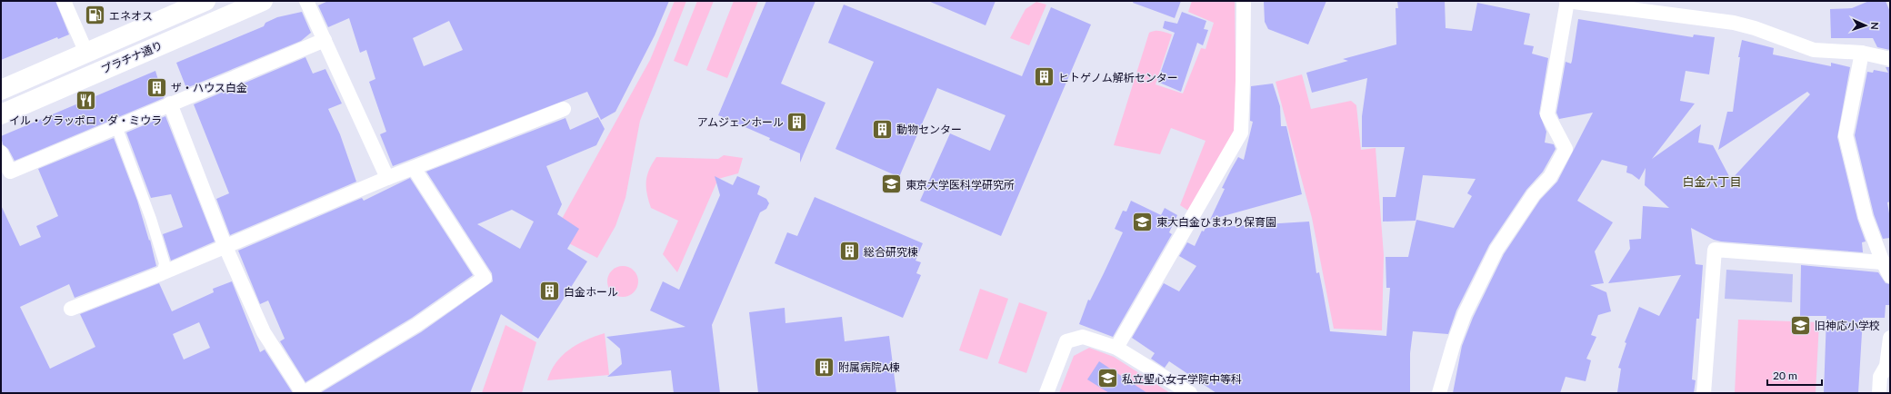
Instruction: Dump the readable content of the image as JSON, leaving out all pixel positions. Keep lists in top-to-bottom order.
{
  "streets": {
    "main road": ["プラチナ通り"]
  },
  "districts": ["白金六丁目"],
  "places": {
    "fuel station": ["エネオス"],
    "building": [
      "ヒトゲノム解析センター",
      "ザ・ハウス白金",
      "アムジェンホール",
      "動物センター",
      "総合研究棟",
      "白金ホール",
      "附属病院A棟"
    ],
    "restaurant": ["イル・グラッポロ・ダ・ミウラ"],
    "school or university": [
      "東京大学医科学研究所",
      "東大白金ひまわり保育園",
      "旧神応小学校",
      "私立聖心女子学院中等科"
    ]
  },
  "scale_bar": "20 m",
  "north": "right"
}
